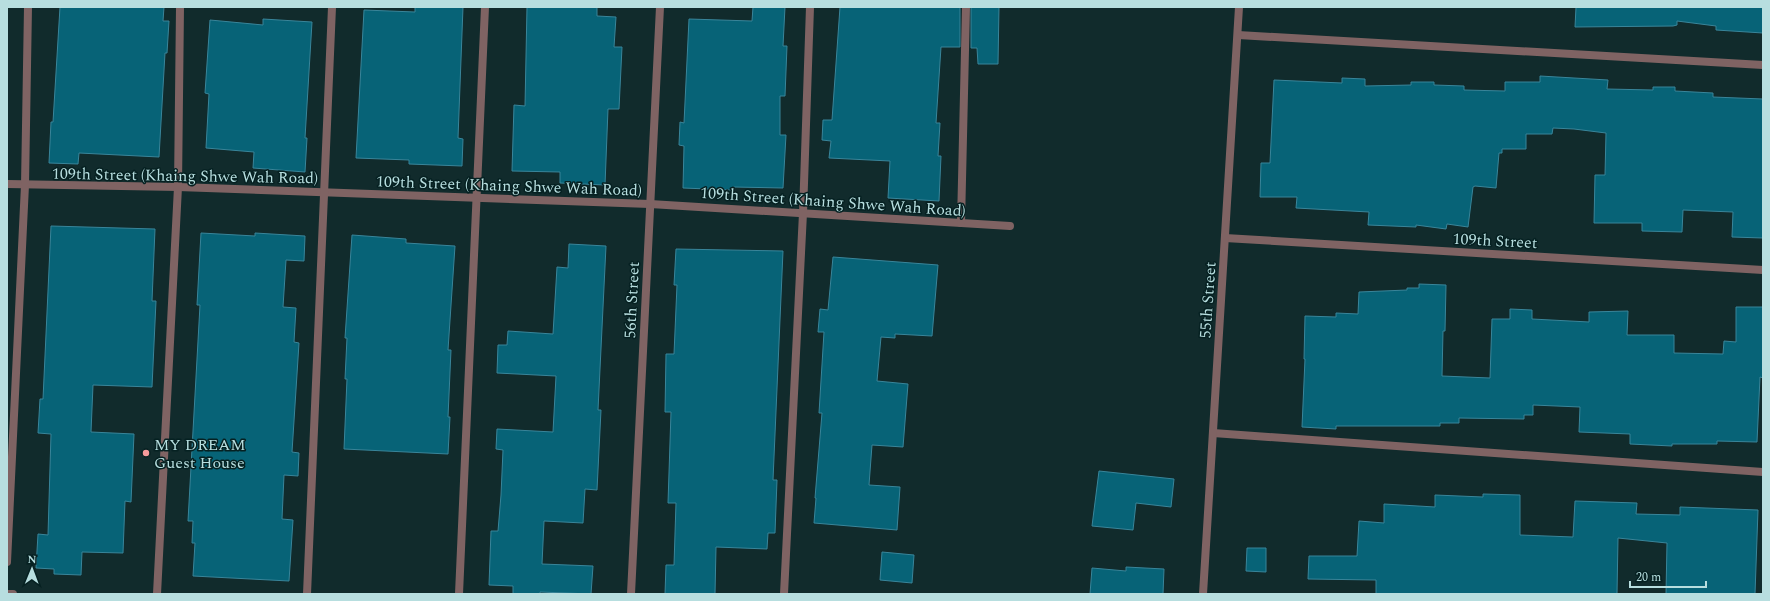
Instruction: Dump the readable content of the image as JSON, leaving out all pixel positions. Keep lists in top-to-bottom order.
{
  "streets": {
    "street": [
      "109th Street (Khaing Shwe Wah Road)",
      "109th Street",
      "56th Street",
      "55th Street"
    ]
  },
  "crossings": [
    ["109th Street (Khaing Shwe Wah Road)", "56th Street"],
    ["109th Street", "55th Street"]
  ],
  "places": ["MY DREAM Guest House"],
  "scale_bar": "20 m",
  "north": "top"
}
